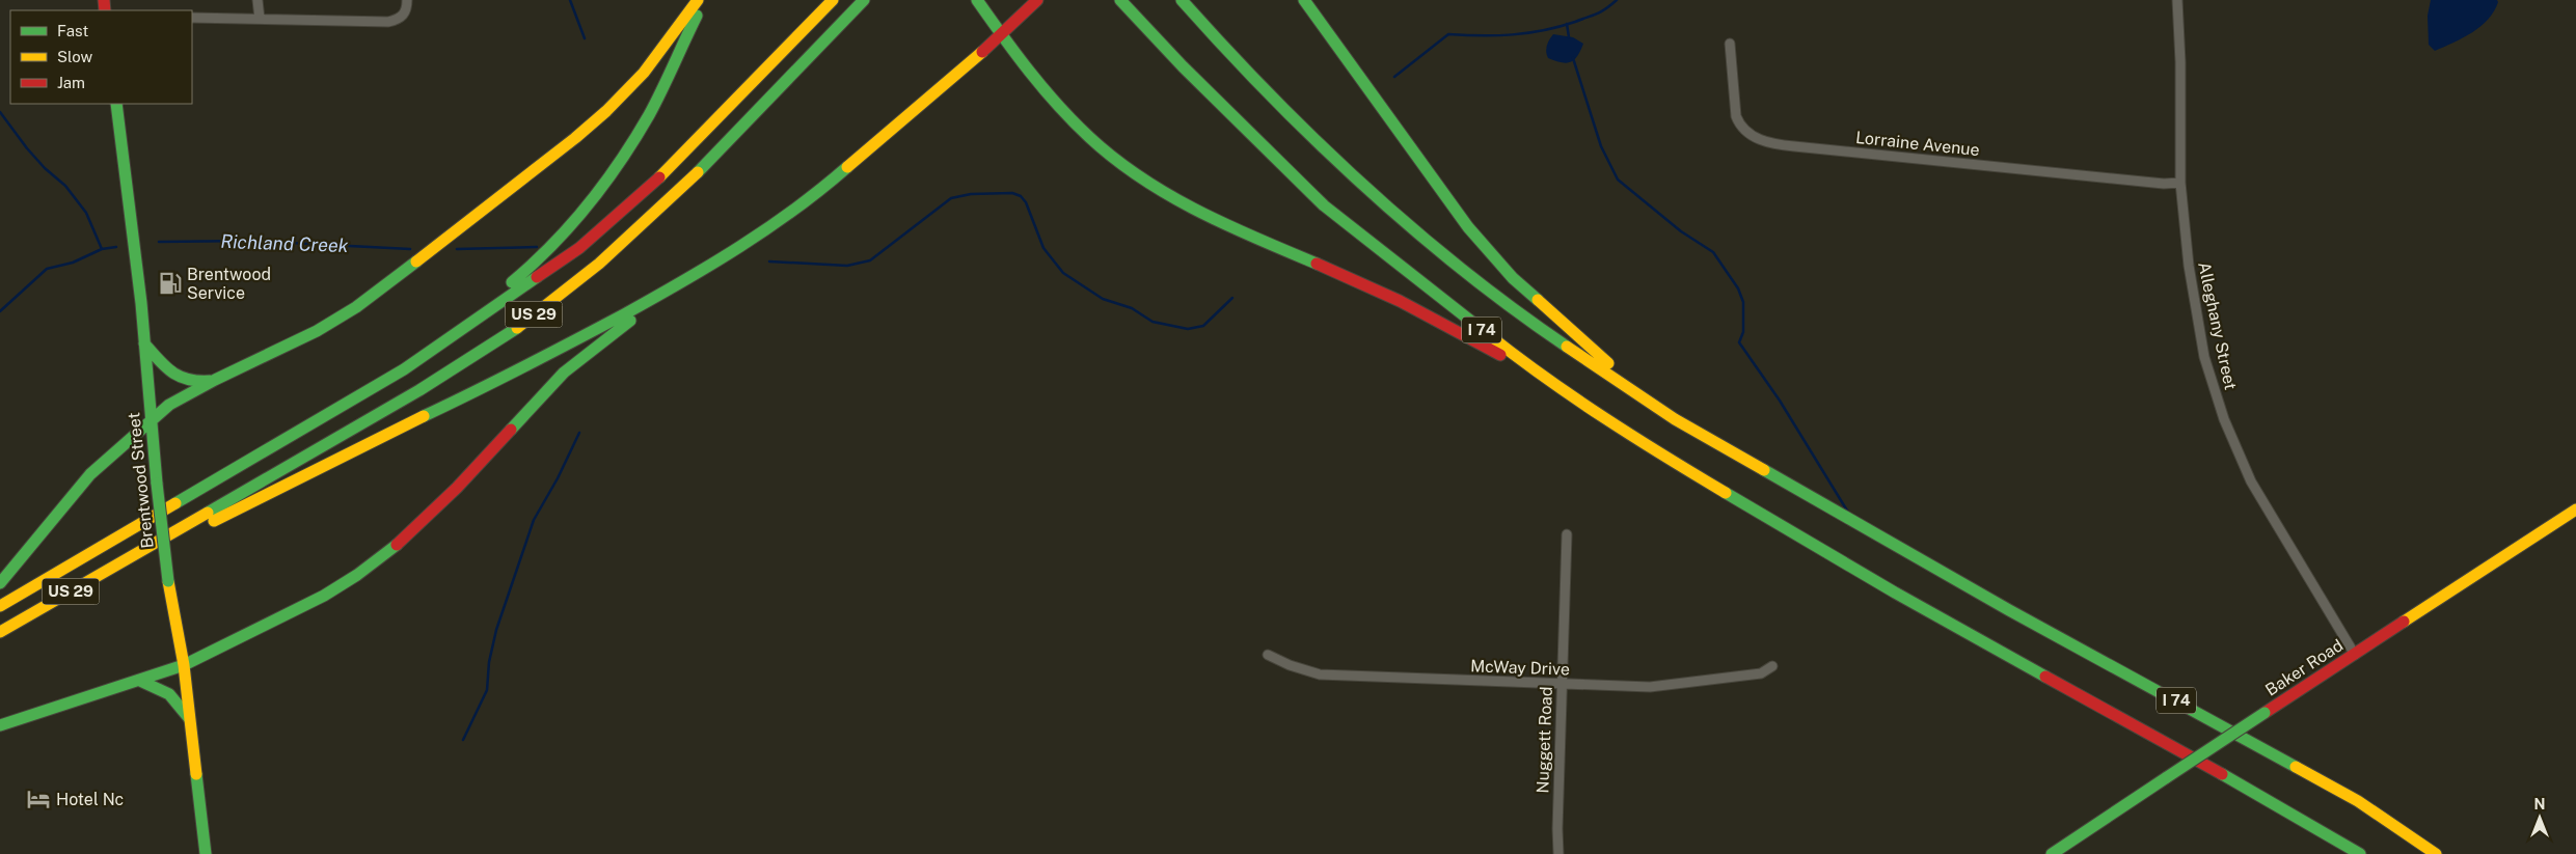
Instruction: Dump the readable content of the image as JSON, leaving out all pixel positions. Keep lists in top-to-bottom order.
{
  "streets": {
    "main road": [
      "US 29",
      "I 74",
      "Brentwood Street",
      "Baker Road"
    ],
    "street": [
      "Lorraine Avenue",
      "Alleghany Street",
      "McWay Drive",
      "Nuggett Road"
    ]
  },
  "crossings": [
    ["Lorraine Avenue", "Alleghany Street"],
    ["Alleghany Street", "Baker Road"],
    ["McWay Drive", "Nuggett Road"]
  ],
  "water": ["Richland Creek"],
  "places": {
    "fuel station": ["Brentwood Service"],
    "hotel": ["Hotel Nc"]
  },
  "legend": ["Fast", "Slow", "Jam"],
  "north": "top"
}
